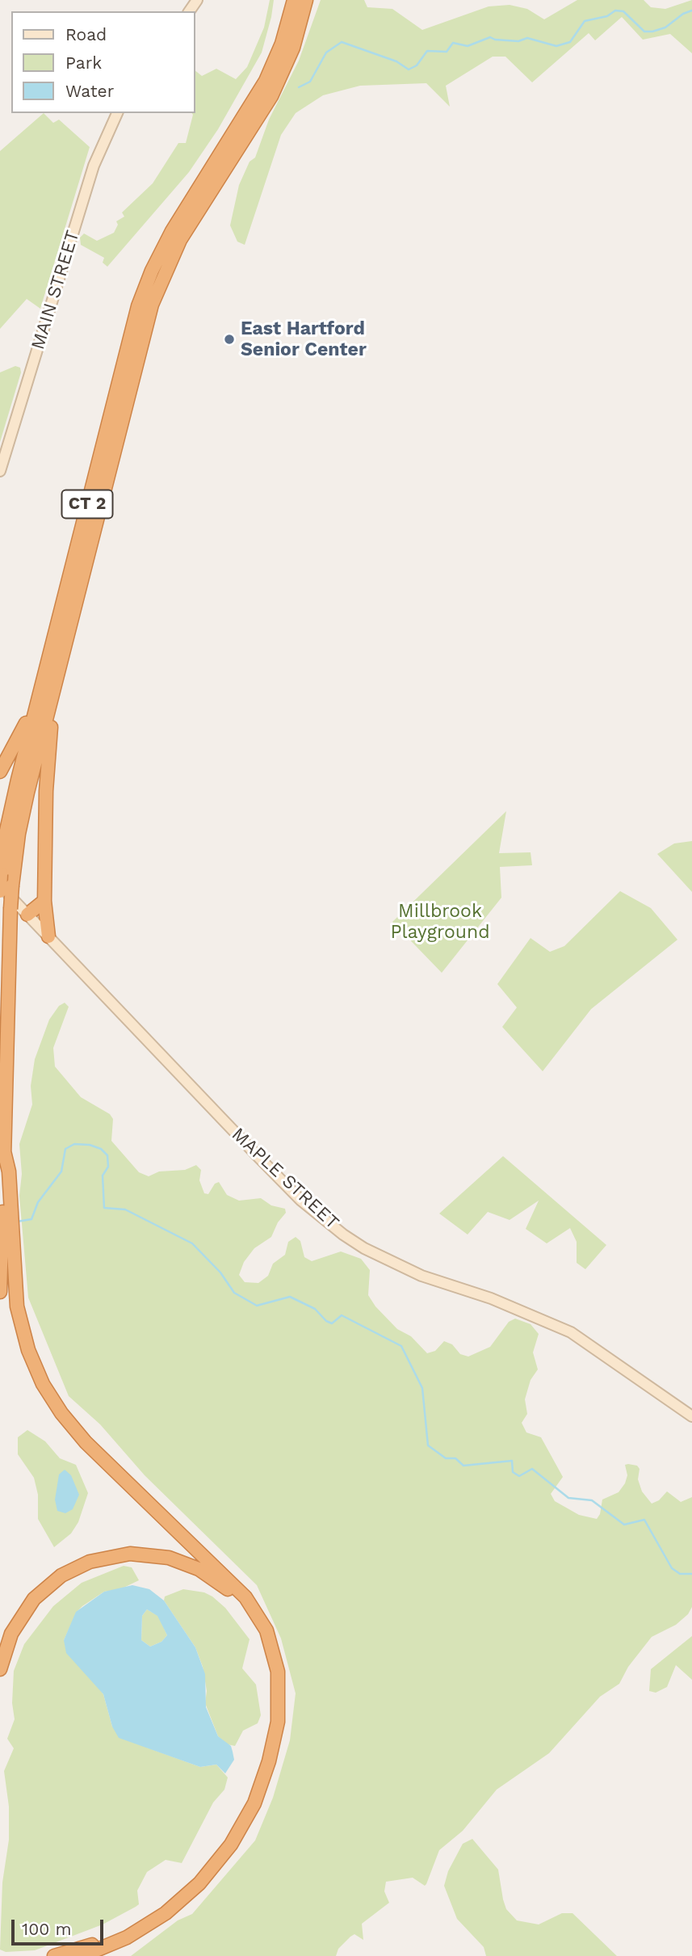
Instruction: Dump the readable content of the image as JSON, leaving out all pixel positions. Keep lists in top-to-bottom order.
{
  "streets": {
    "highway": ["CT 2"],
    "street": ["MAIN STREET", "MAPLE STREET"]
  },
  "crossings": [
    ["CT 2", "MAPLE STREET"]
  ],
  "parks": ["Millbrook Playground"],
  "places": ["East Hartford Senior Center"],
  "legend": ["Road", "Park", "Water"],
  "scale_bar": "100 m"
}
